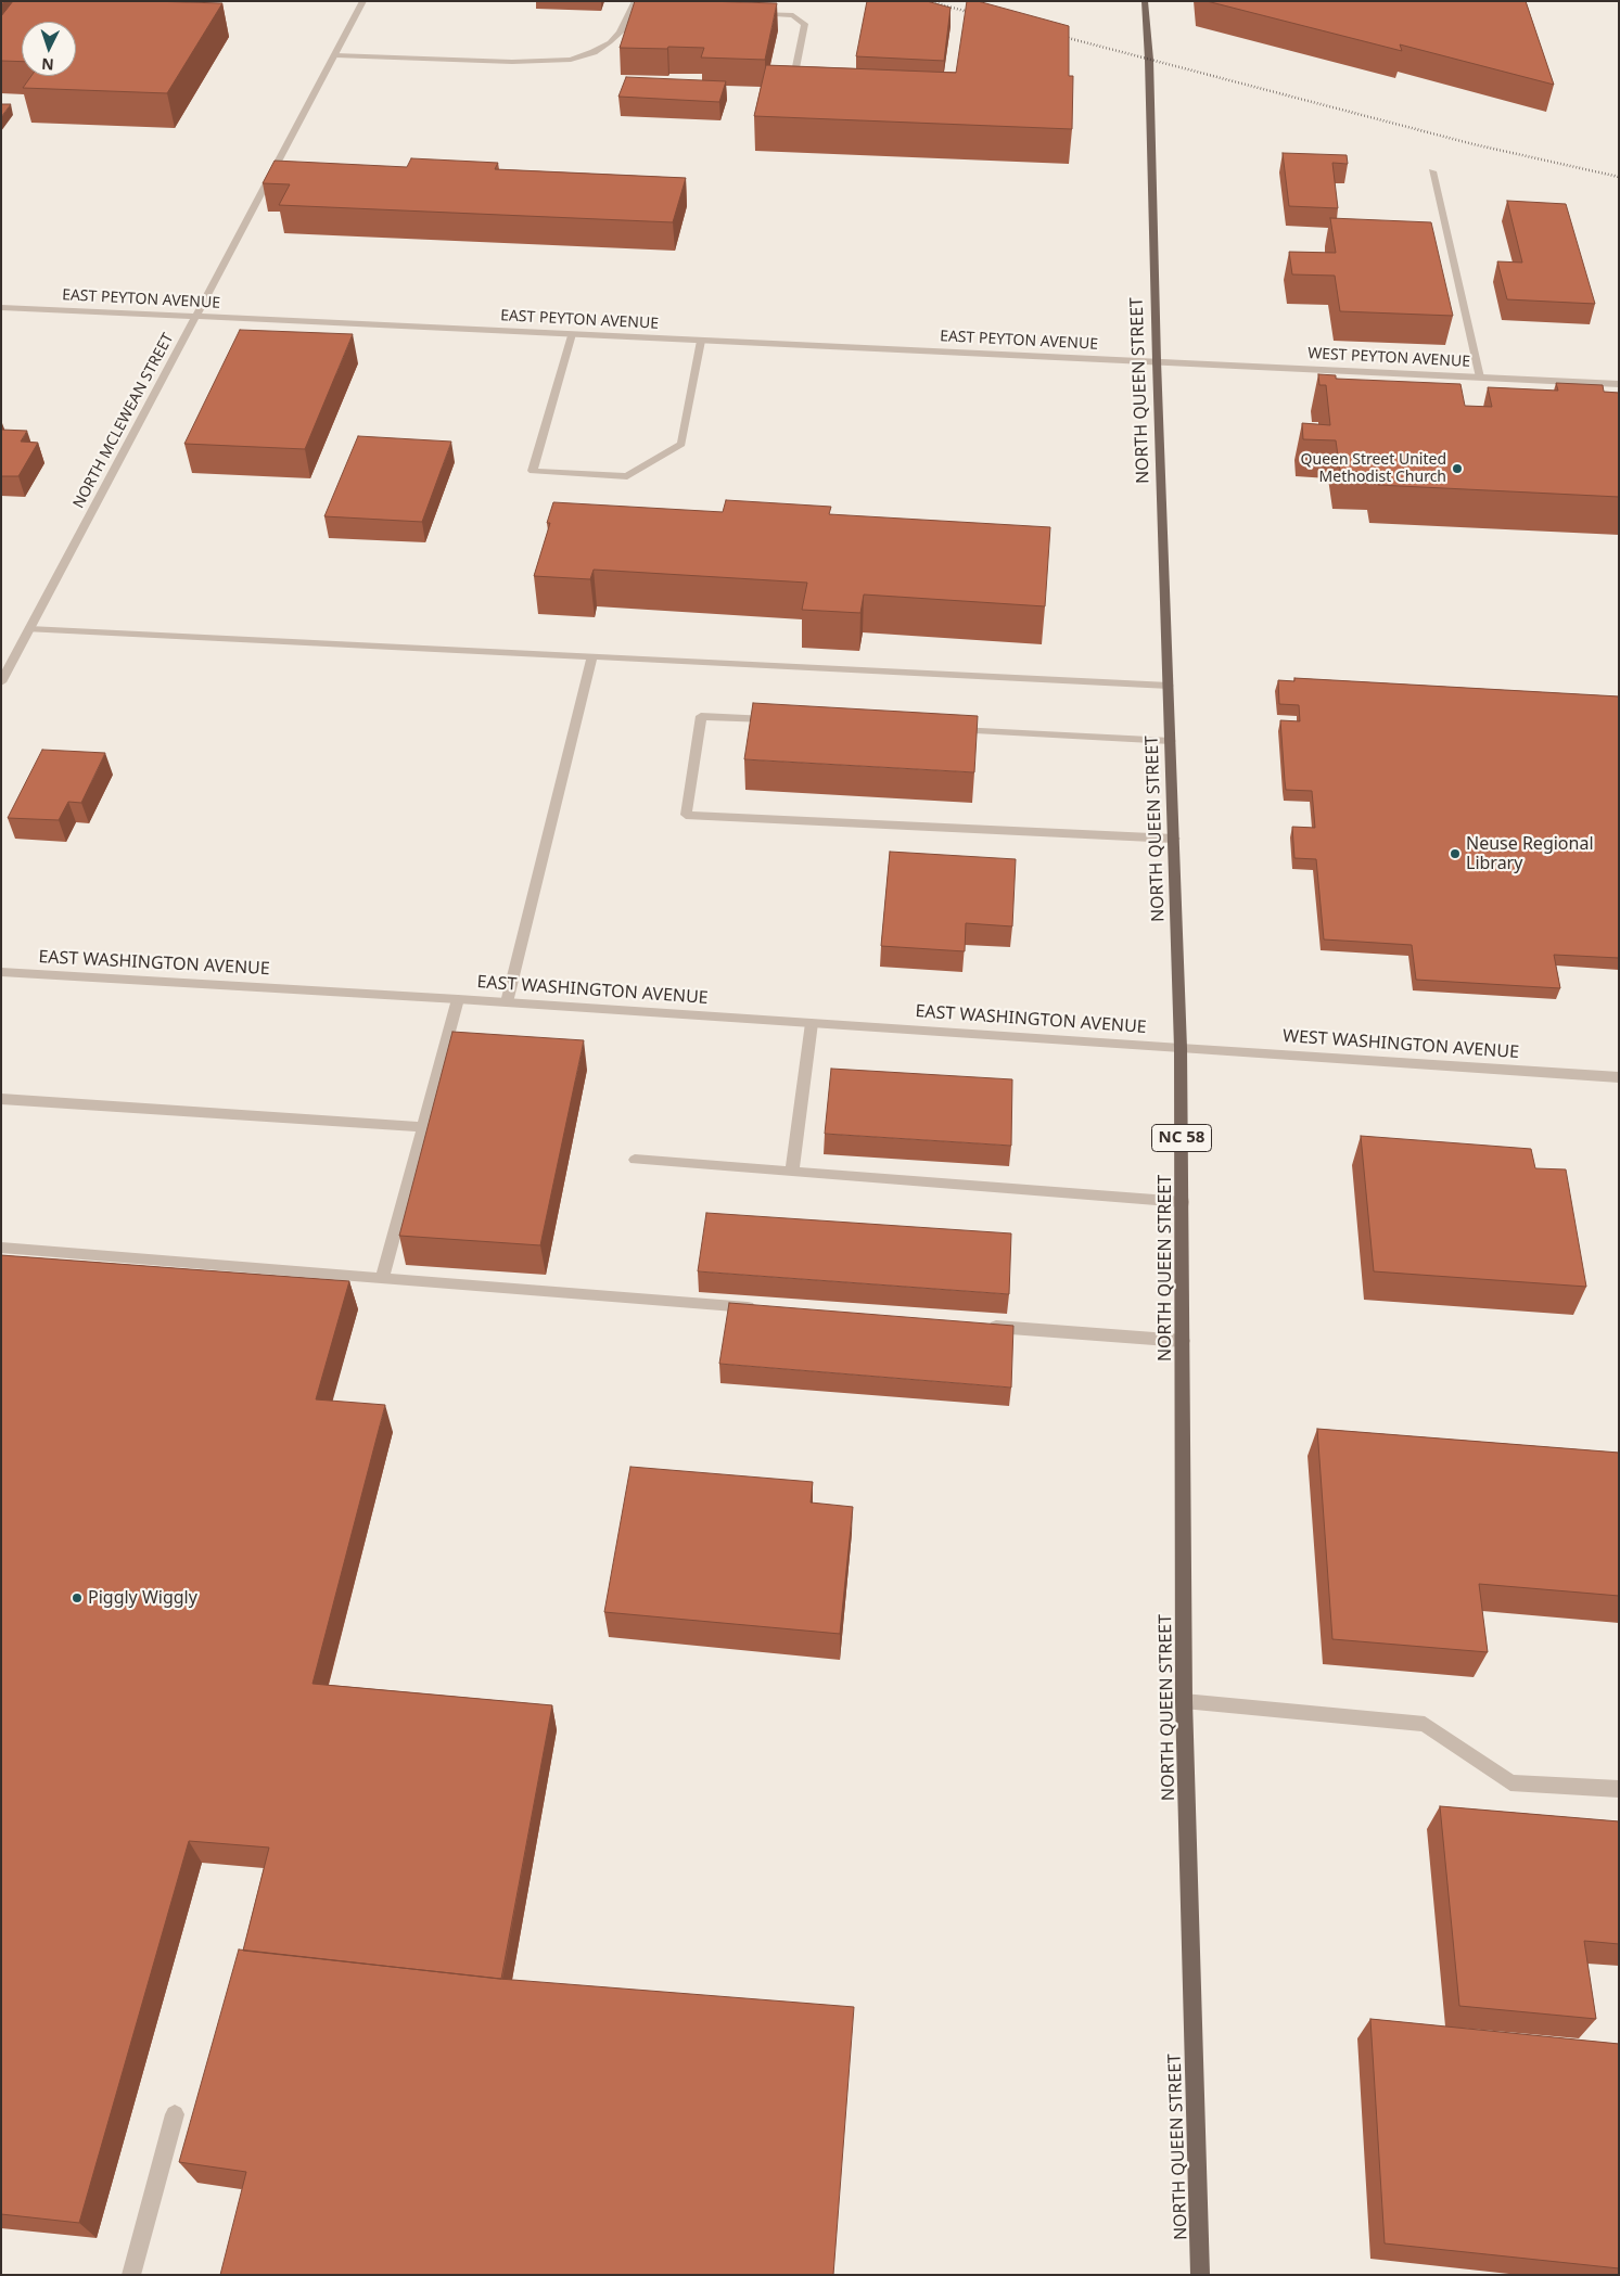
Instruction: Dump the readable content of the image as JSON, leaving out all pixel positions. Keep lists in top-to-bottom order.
{
  "streets": {
    "main road": ["NORTH QUEEN STREET", "NC 58"],
    "street": [
      "EAST PEYTON AVENUE",
      "WEST PEYTON AVENUE",
      "NORTH MCLEWEAN STREET",
      "EAST WASHINGTON AVENUE",
      "WEST WASHINGTON AVENUE"
    ]
  },
  "crossings": [
    ["EAST PEYTON AVENUE", "WEST PEYTON AVENUE"],
    ["EAST PEYTON AVENUE", "NORTH QUEEN STREET"],
    ["EAST PEYTON AVENUE", "NORTH MCLEWEAN STREET"],
    ["WEST PEYTON AVENUE", "NORTH QUEEN STREET"],
    ["NORTH QUEEN STREET", "EAST WASHINGTON AVENUE"],
    ["NORTH QUEEN STREET", "WEST WASHINGTON AVENUE"],
    ["EAST WASHINGTON AVENUE", "WEST WASHINGTON AVENUE"]
  ],
  "places": ["Queen Street United Methodist Church", "Neuse Regional Library", "Piggly Wiggly"],
  "north": "bottom"
}
